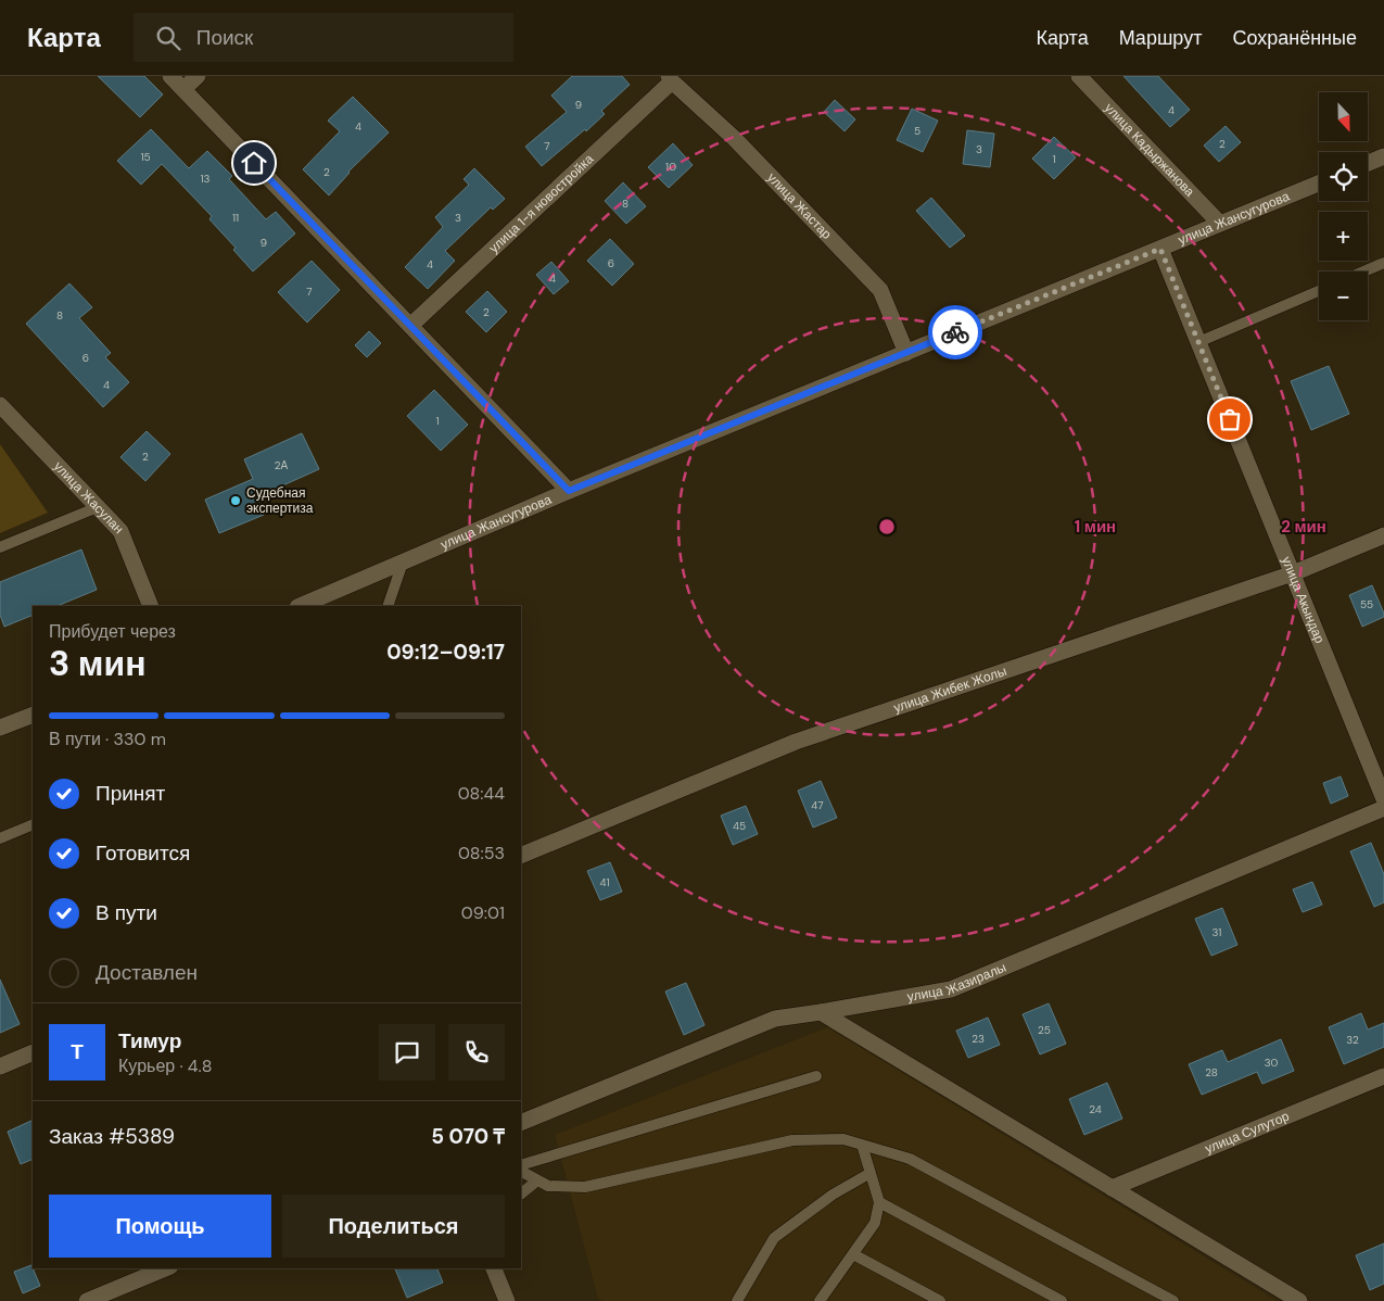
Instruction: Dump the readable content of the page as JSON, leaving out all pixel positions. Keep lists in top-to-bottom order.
{
  "streets": {
    "street": [
      "улица Кадыржанова",
      "улица 1-я новостройка",
      "улица Жастар",
      "улица Жансугурова",
      "улица Жасулан",
      "улица Акындар",
      "улица Жибек Жолы",
      "улица Жазиралы",
      "улица Сулутор"
    ]
  },
  "crossings": [
    ["улица Кадыржанова", "улица Жансугурова"],
    ["улица 1-я новостройка", "улица Жастар"],
    ["улица Жастар", "улица Жансугурова"],
    ["улица Жансугурова", "улица Акындар"],
    ["улица Акындар", "улица Жибек Жолы"]
  ],
  "places": ["Судебная экспертиза"],
  "house_numbers": [
    "9",
    "4",
    "4",
    "5",
    "2",
    "7",
    "3",
    "15",
    "1",
    "10",
    "2",
    "13",
    "8",
    "11",
    "3",
    "9",
    "6",
    "4",
    "4",
    "7",
    "2",
    "8",
    "6",
    "4",
    "1",
    "2",
    "2А",
    "55",
    "47",
    "45",
    "41",
    "31",
    "25",
    "23",
    "32",
    "30",
    "28",
    "24"
  ],
  "north": "bottom",
  "page": {
    "header": "Карта",
    "search": "Поиск",
    "nav": ["Карта", "Маршрут", "Сохранённые"],
    "map_buttons": ["+", "−"],
    "heading": ["3 мин", "Прибудет через", "09:12–09:17"],
    "panel": [
      "Тимур",
      "Курьер · 4.8",
      "Заказ #5389",
      "5 070 ₸"
    ],
    "bar": "В пути · 330 m",
    "list": [
      ["Принят", "08:44"],
      ["Готовится", "08:53"],
      ["В пути", "09:01"],
      "Доставлен"
    ],
    "round": "Т",
    "buttons": ["Помощь", "Поделиться"]
  },
  "rings": ["1 мин", "2 мин"]
}
